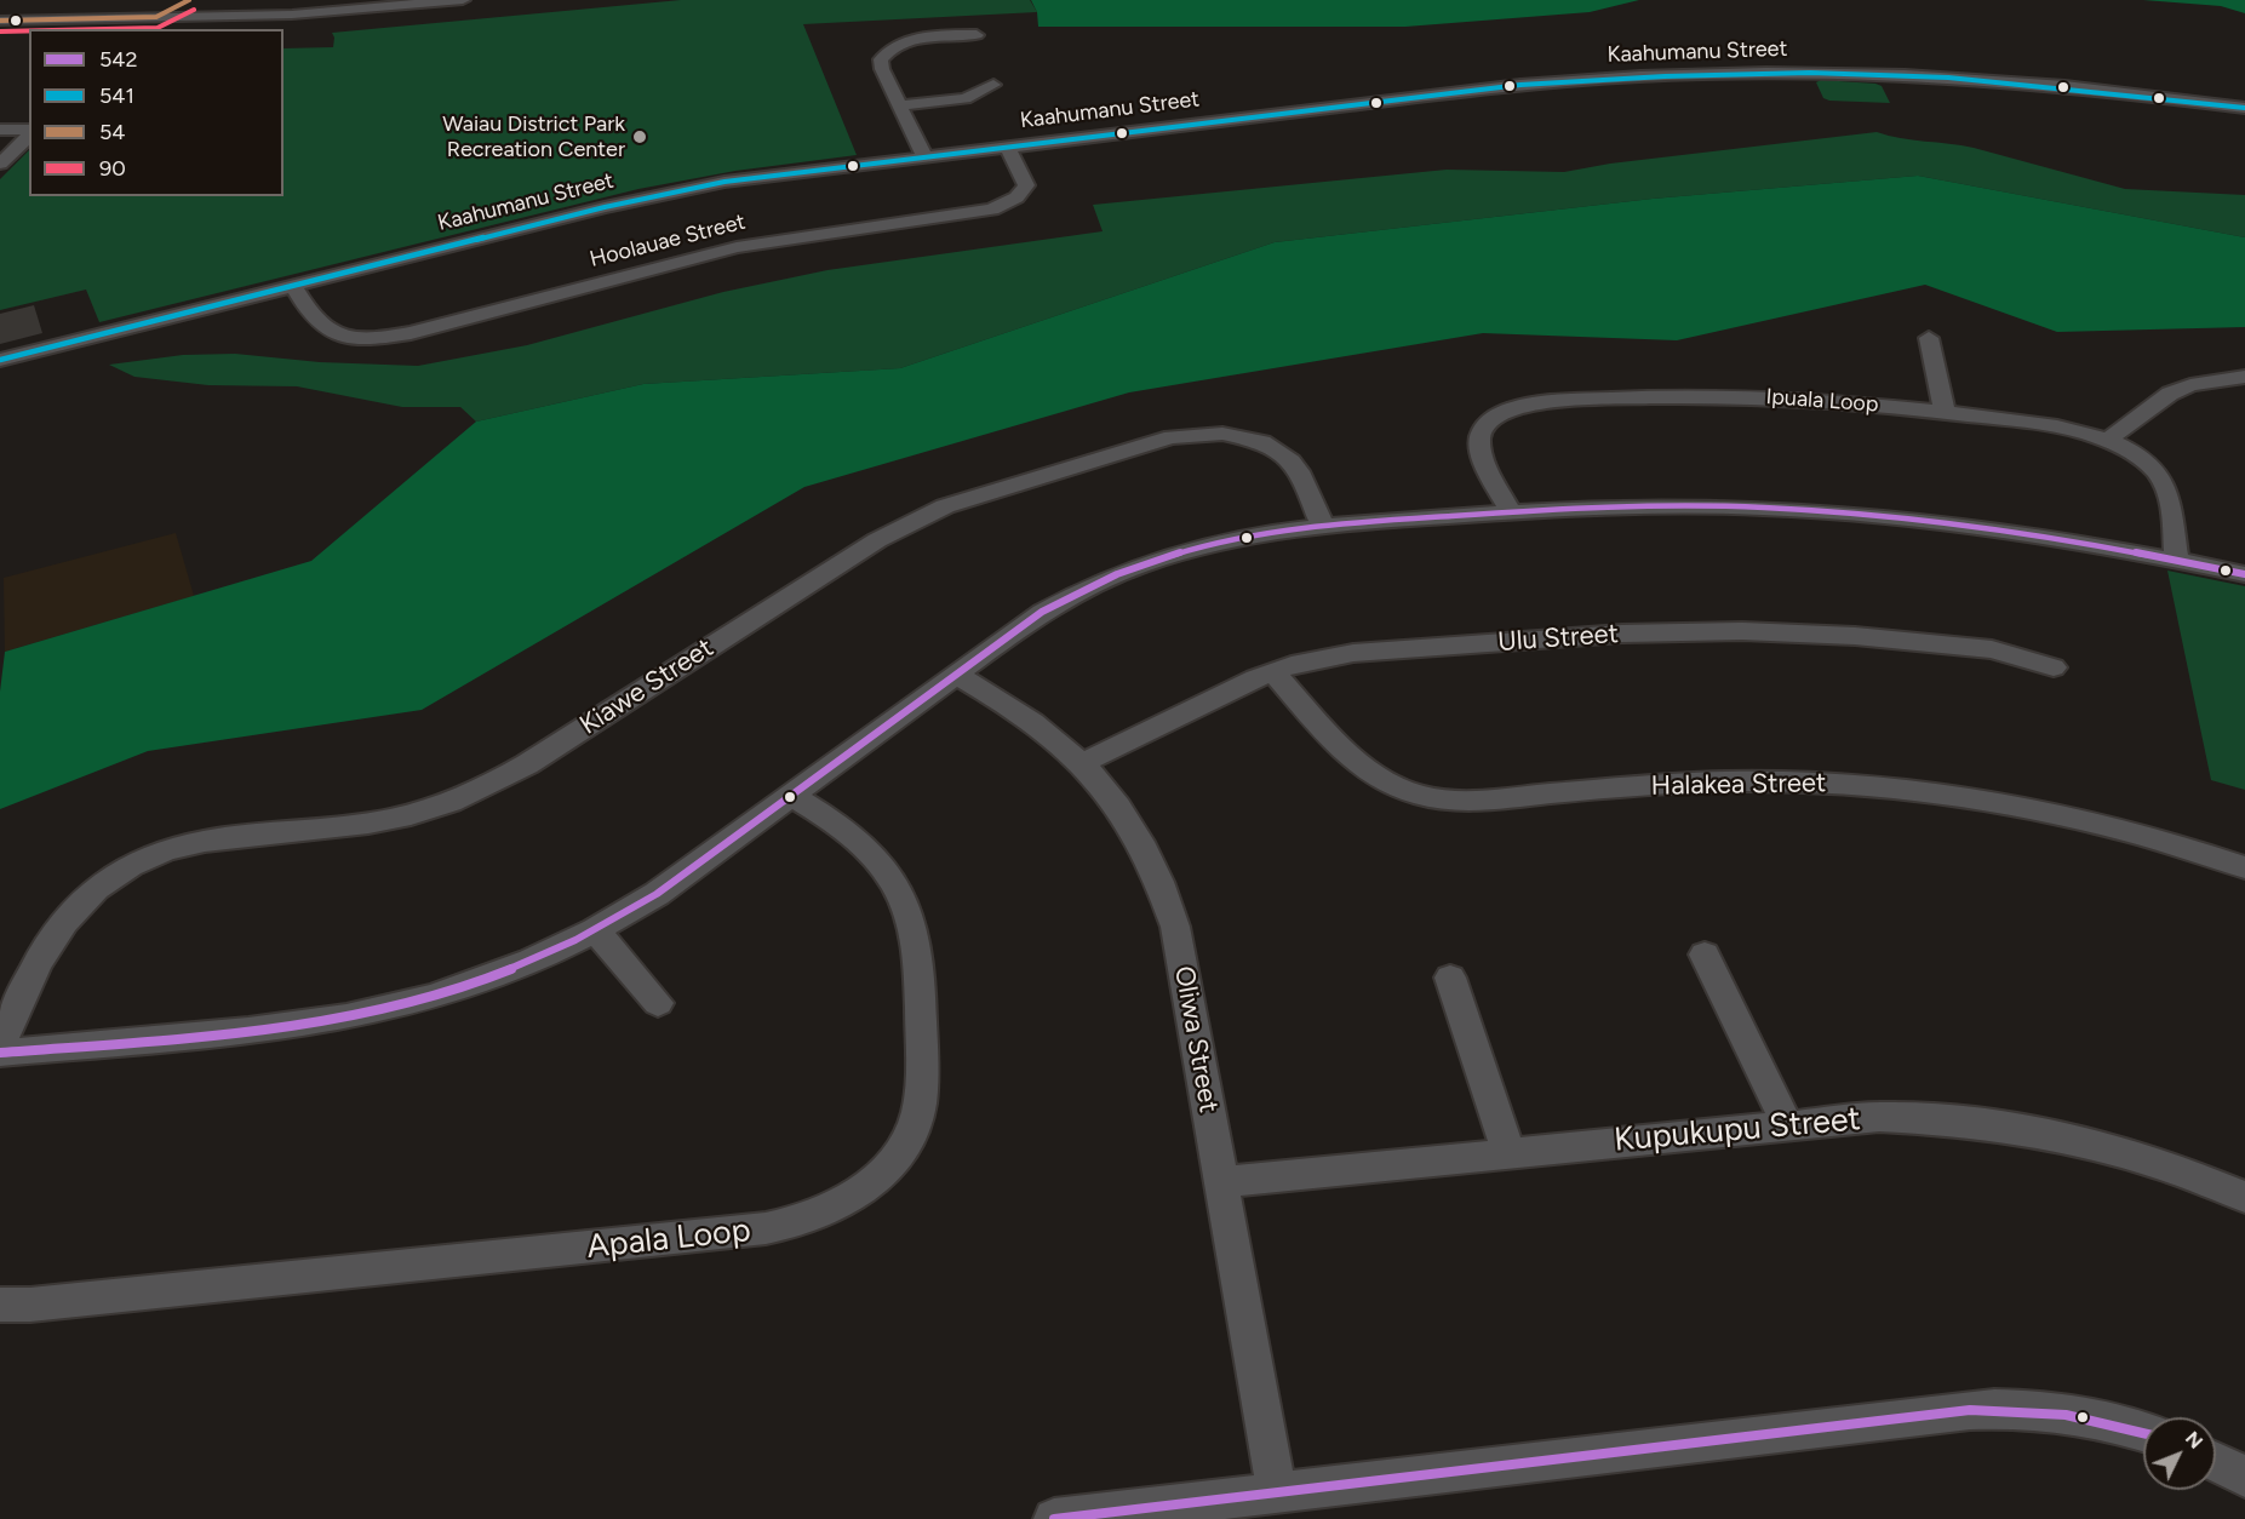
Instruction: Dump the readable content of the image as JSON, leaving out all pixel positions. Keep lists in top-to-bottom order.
{
  "streets": {
    "street": [
      "Kaahumanu Street",
      "Hoolauae Street",
      "Ipuala Loop",
      "Ulu Street",
      "Kiawe Street",
      "Halakea Street",
      "Oliwa Street",
      "Kupukupu Street",
      "Apala Loop"
    ]
  },
  "crossings": [
    ["Kaahumanu Street", "Hoolauae Street"],
    ["Ulu Street", "Halakea Street"],
    ["Ulu Street", "Oliwa Street"],
    ["Oliwa Street", "Kupukupu Street"]
  ],
  "places": ["Waiau District Park Recreation Center"],
  "lines": [
    "transit line 54",
    "transit line 90",
    "transit line 541",
    "transit line 542"
  ],
  "legend": [
    "542",
    "541",
    "54",
    "90"
  ],
  "north": "top right"
}
